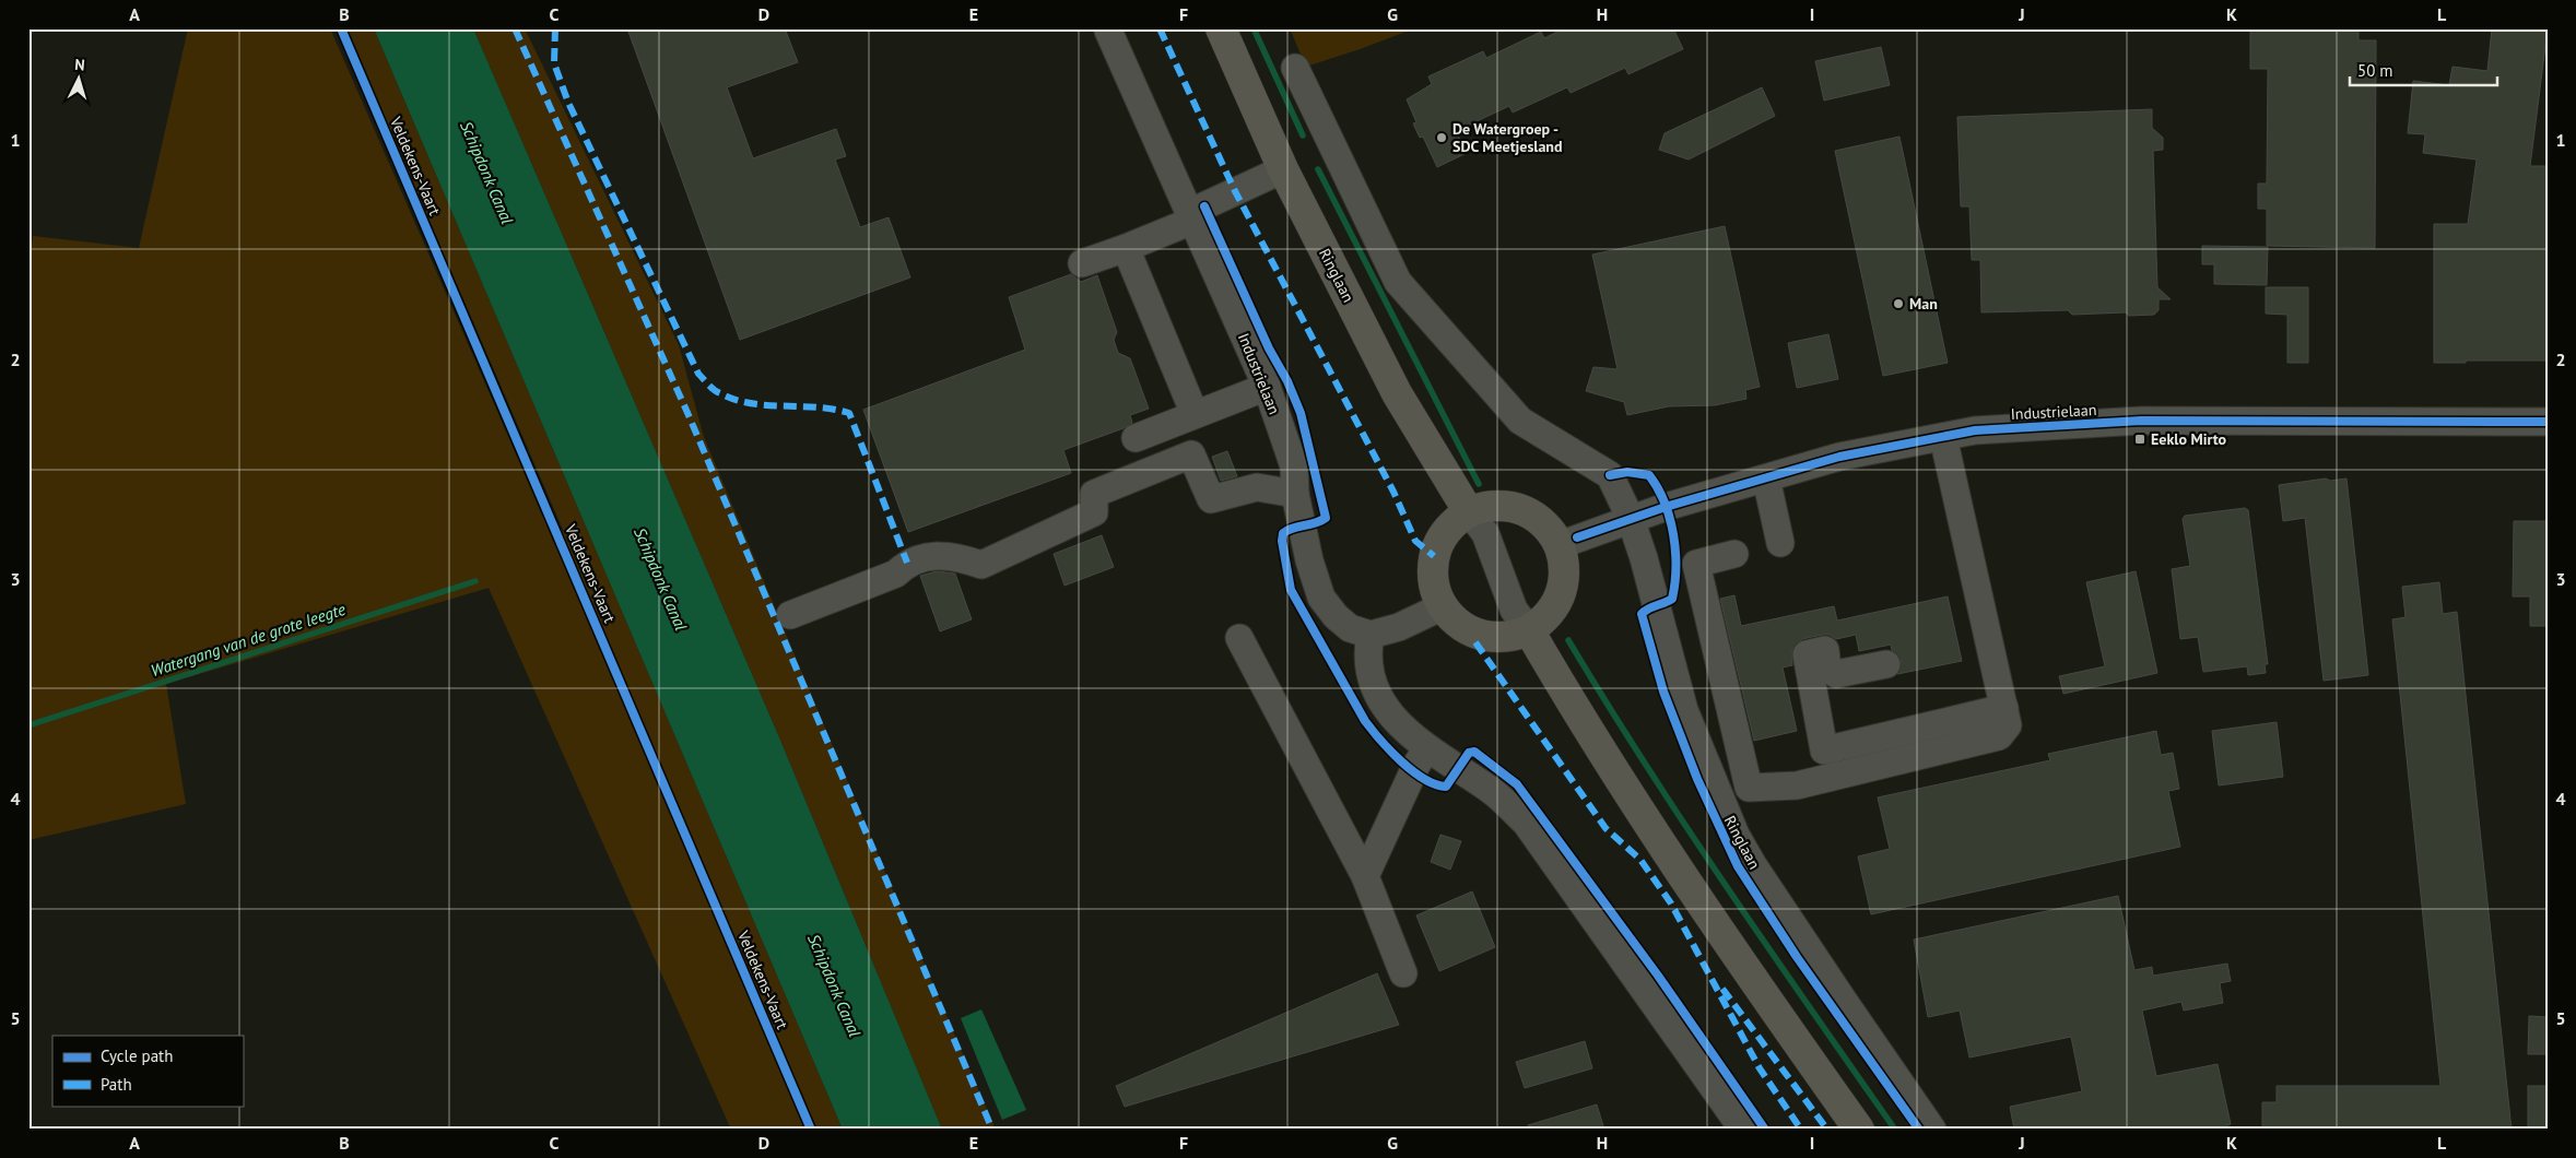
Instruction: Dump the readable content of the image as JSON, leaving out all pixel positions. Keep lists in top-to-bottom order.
{
  "streets": {
    "main road": ["Ringlaan"],
    "street": ["Industrielaan"],
    "cycle path": ["Veldekens-Vaart"]
  },
  "crossings": [
    ["Ringlaan", "Industrielaan"]
  ],
  "water": ["Schipdonk Canal", "Watergang van de grote leegte"],
  "places": {
    "other": ["De Watergroep - SDC Meetjesland", "Man"],
    "transit": ["Eeklo Mirto"]
  },
  "legend": ["Cycle path", "Path"],
  "scale_bar": "50 m",
  "north": "top",
  "grid": {
    "columns": [
      "A",
      "B",
      "C",
      "D",
      "E",
      "F",
      "G",
      "H",
      "I",
      "J",
      "K",
      "L"
    ],
    "rows": [
      "1",
      "2",
      "3",
      "4",
      "5"
    ]
  }
}
